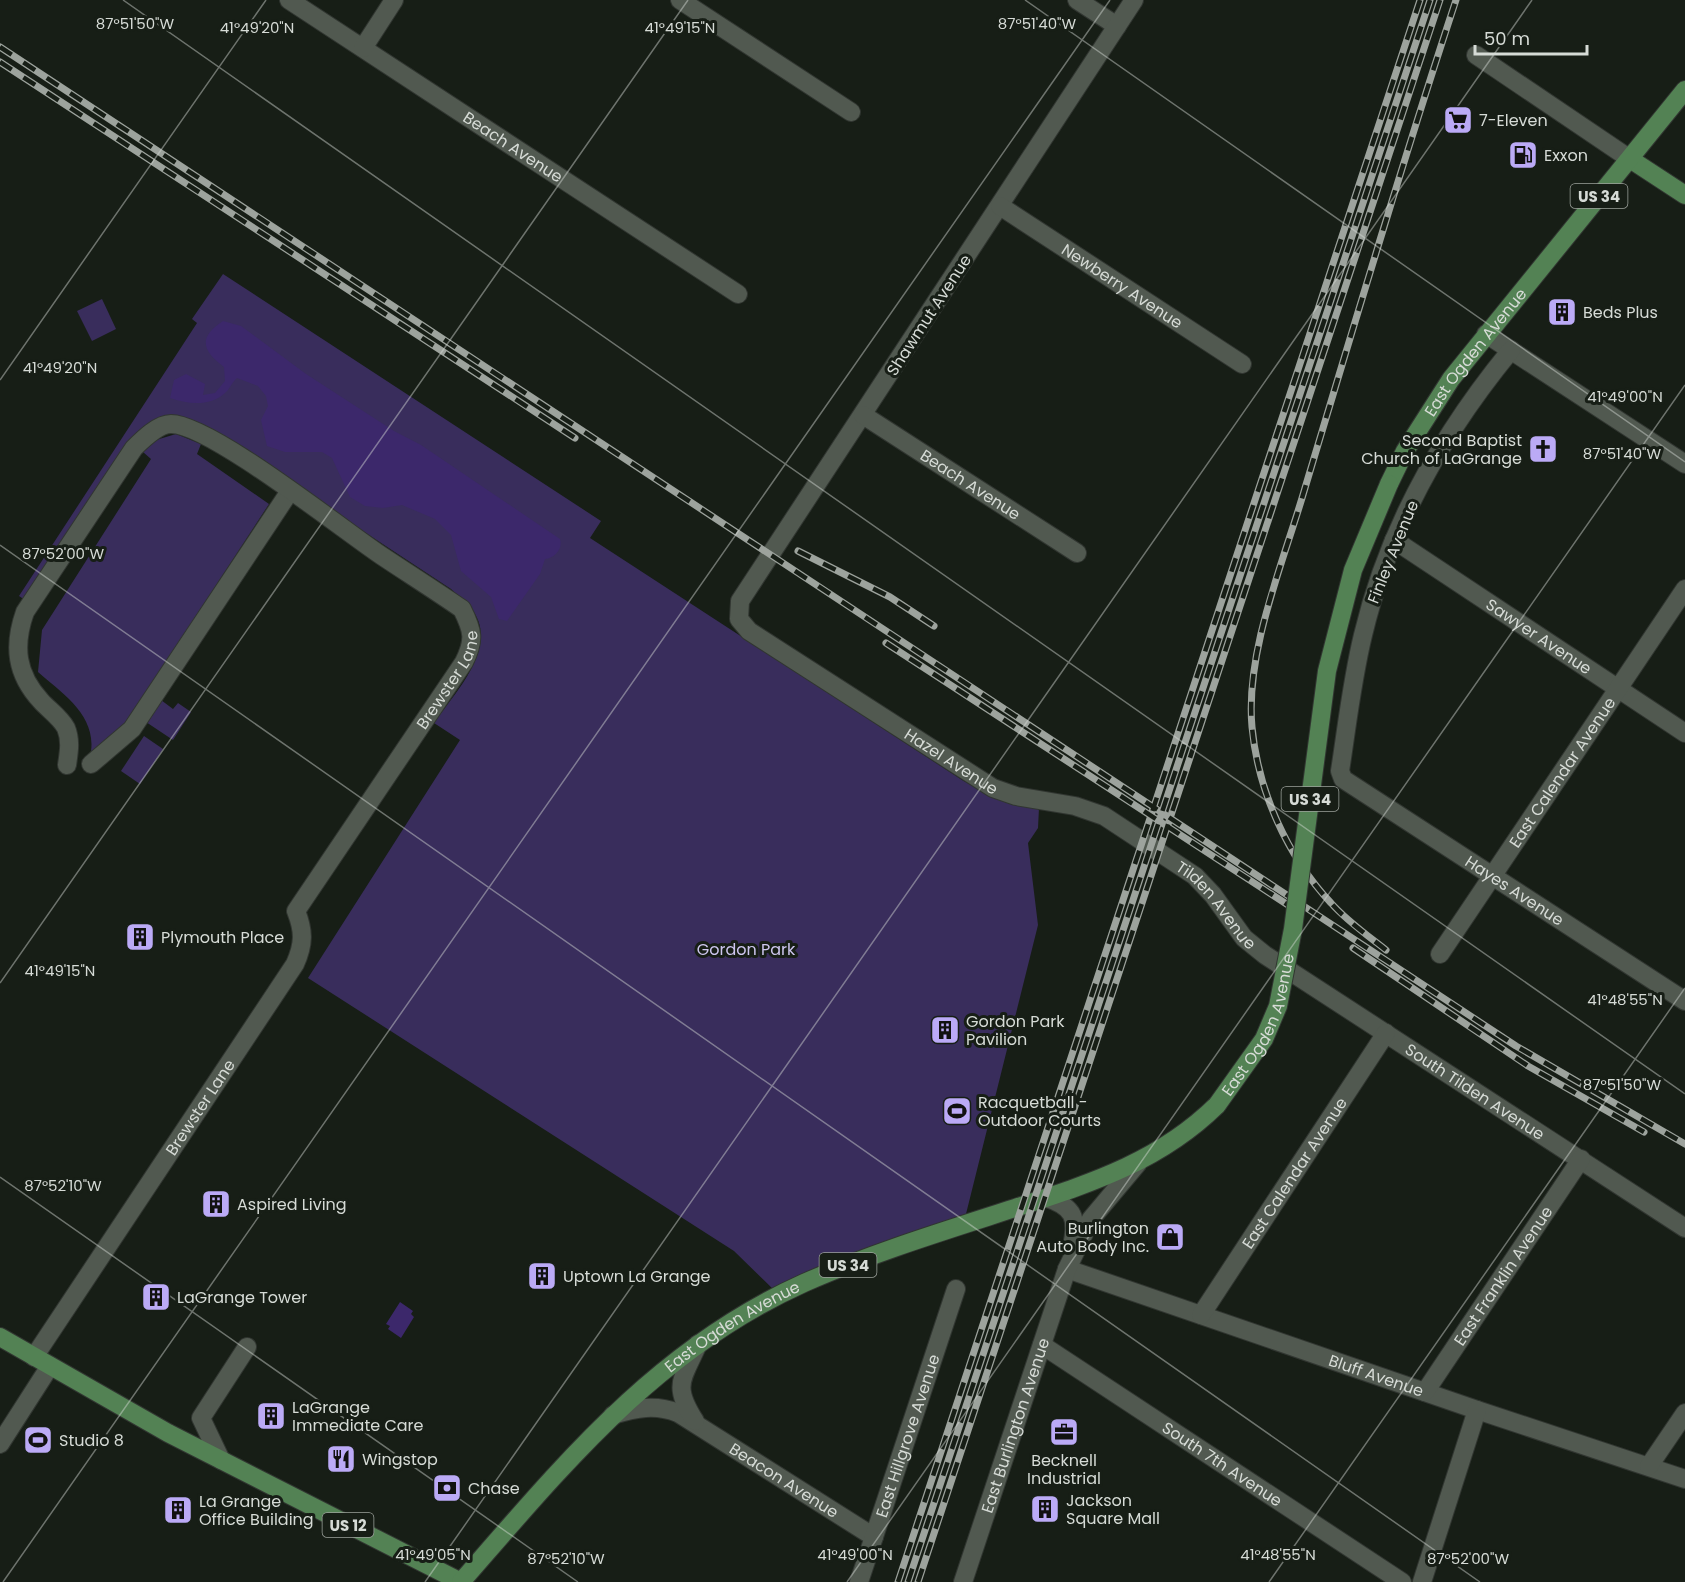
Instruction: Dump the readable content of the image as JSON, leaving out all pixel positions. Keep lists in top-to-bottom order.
{
  "streets": {
    "main road": ["US 34", "East Ogden Avenue", "US 12"],
    "street": [
      "Beach Avenue",
      "Newberry Avenue",
      "Shawmut Avenue",
      "Finley Avenue",
      "Sawyer Avenue",
      "Brewster Lane",
      "Hazel Avenue",
      "East Calendar Avenue",
      "Hayes Avenue",
      "Tilden Avenue",
      "South Tilden Avenue",
      "East Franklin Avenue",
      "Bluff Avenue",
      "East Burlington Avenue",
      "East Hillgrove Avenue",
      "South 7th Avenue",
      "Beacon Avenue"
    ]
  },
  "crossings": [
    ["Beach Avenue", "Shawmut Avenue"],
    ["US 34", "East Ogden Avenue"],
    ["Newberry Avenue", "Shawmut Avenue"],
    ["Shawmut Avenue", "Hazel Avenue"],
    ["East Ogden Avenue", "East Burlington Avenue"],
    ["East Ogden Avenue", "Beacon Avenue"],
    ["East Ogden Avenue", "US 12"],
    ["Finley Avenue", "Sawyer Avenue"],
    ["Finley Avenue", "Hayes Avenue"],
    ["Sawyer Avenue", "East Calendar Avenue"],
    ["Brewster Lane", "US 12"],
    ["Hazel Avenue", "Tilden Avenue"],
    ["East Calendar Avenue", "Hayes Avenue"],
    ["East Calendar Avenue", "South Tilden Avenue"],
    ["East Calendar Avenue", "Bluff Avenue"],
    ["Tilden Avenue", "South Tilden Avenue"],
    ["South Tilden Avenue", "East Franklin Avenue"],
    ["East Franklin Avenue", "Bluff Avenue"],
    ["Bluff Avenue", "East Burlington Avenue"],
    ["East Burlington Avenue", "South 7th Avenue"],
    ["East Hillgrove Avenue", "Beacon Avenue"]
  ],
  "parks": ["Gordon Park"],
  "places": {
    "supermarket": ["7-Eleven"],
    "fuel station": ["Exxon"],
    "building": [
      "Beds Plus",
      "Plymouth Place",
      "Gordon Park Pavilion",
      "Aspired Living",
      "Uptown La Grange",
      "LaGrange Tower",
      "LaGrange Immediate Care",
      "Jackson Square Mall",
      "La Grange Office Building"
    ],
    "church": ["Second Baptist Church of LaGrange"],
    "sports": ["Racquetball - Outdoor Courts", "Studio 8"],
    "shop": ["Burlington Auto Body Inc."],
    "office": ["Becknell Industrial"],
    "restaurant": ["Wingstop"],
    "bank": ["Chase"]
  },
  "scale_bar": "50 m",
  "coordinates": [
    "87°51'50\"W",
    "87°51'40\"W",
    "41°49'20\"N",
    "41°49'15\"N",
    "41°49'00\"N",
    "87°52'00\"W",
    "41°48'55\"N",
    "87°52'10\"W",
    "41°49'05\"N"
  ]
}
